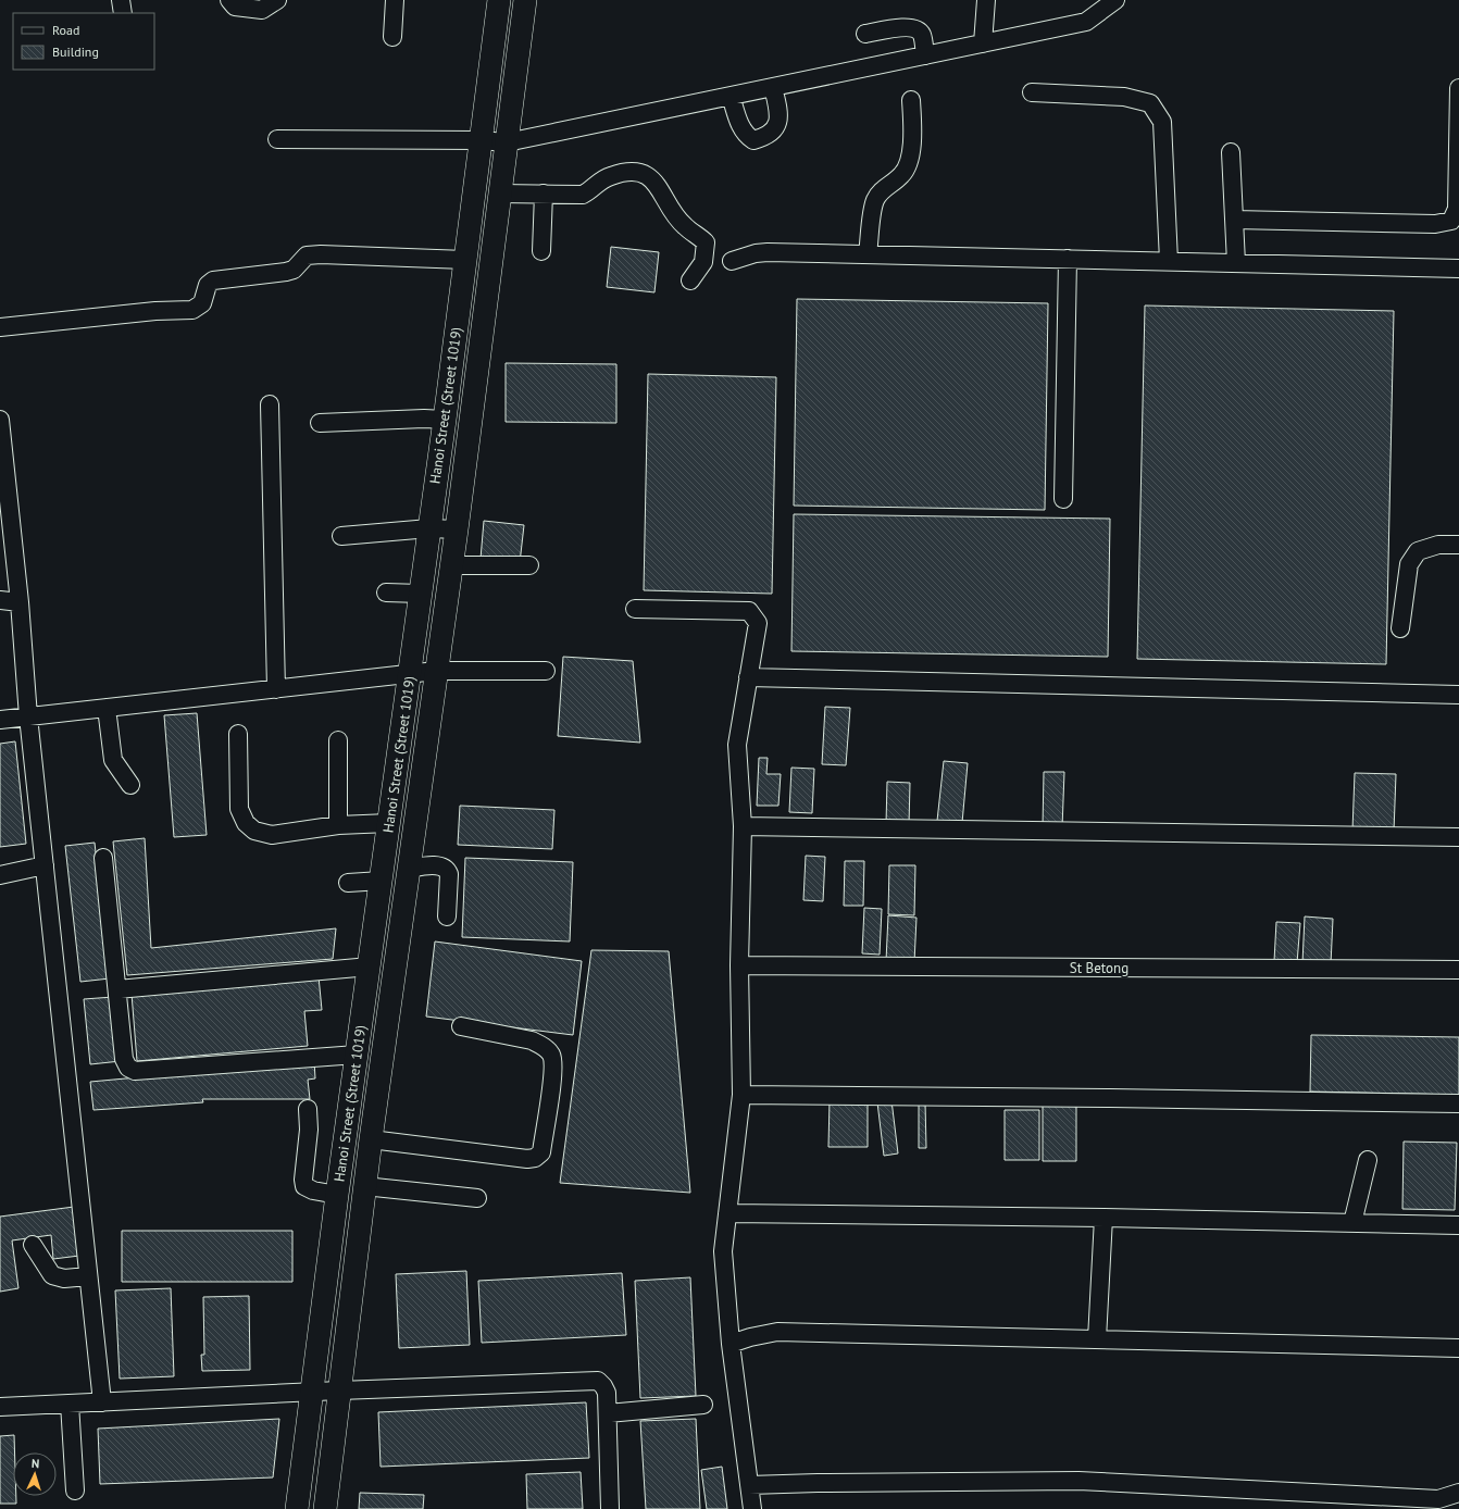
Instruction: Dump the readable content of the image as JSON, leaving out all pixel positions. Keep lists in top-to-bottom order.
{
  "streets": {
    "main road": ["Hanoi Street (Street 1019)"],
    "street": ["St Betong"]
  },
  "legend": ["Road", "Building"],
  "north": "top"
}
